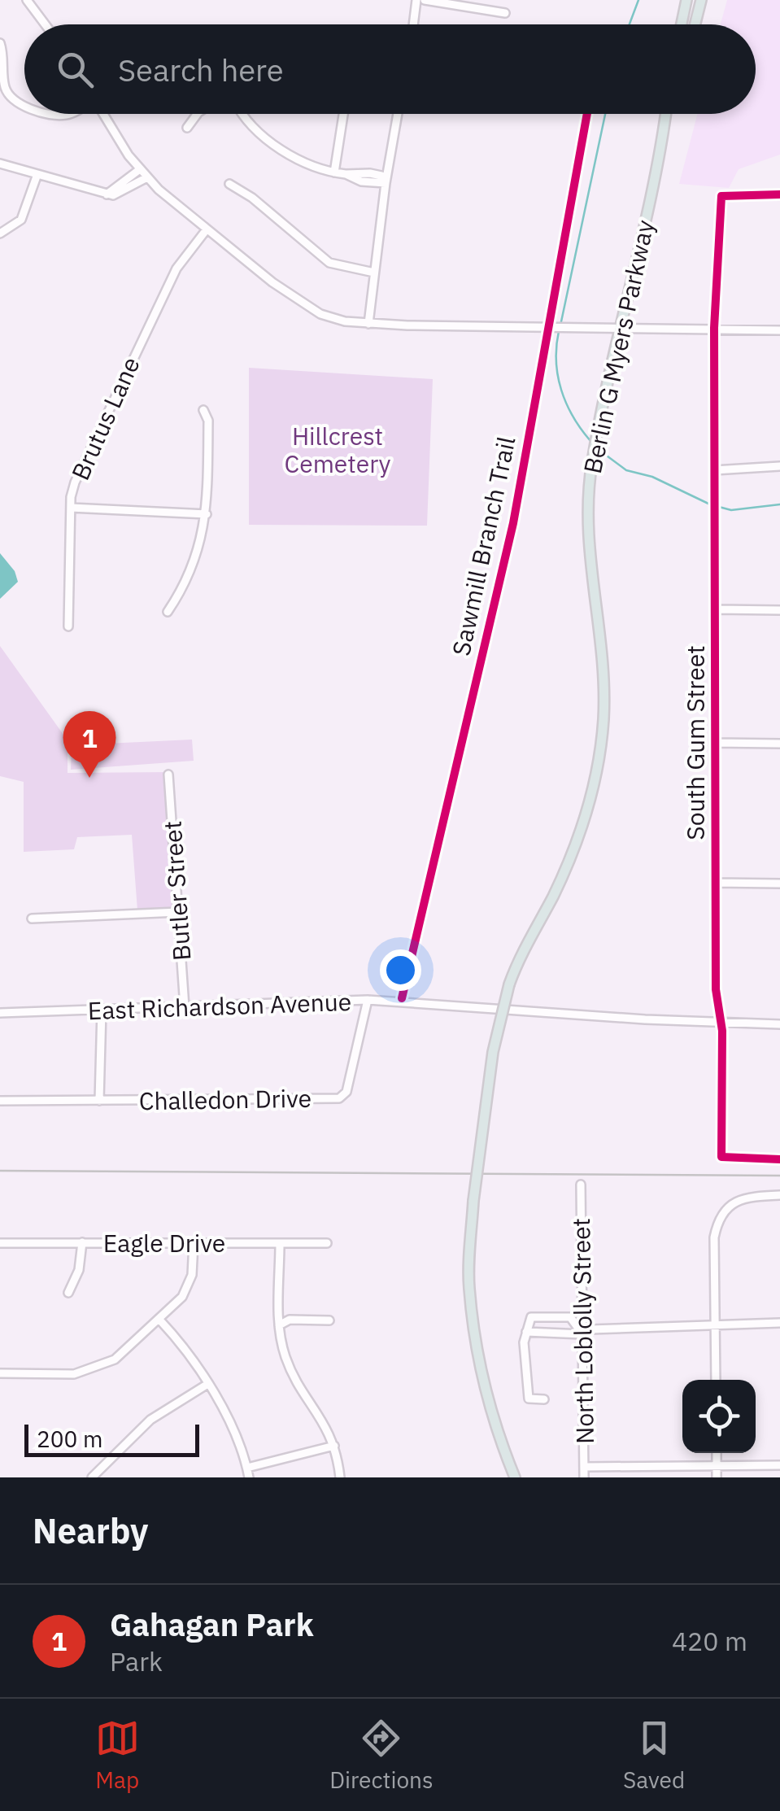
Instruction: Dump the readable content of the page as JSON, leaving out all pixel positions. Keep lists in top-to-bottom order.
{
  "streets": {
    "main road": ["Berlin G Myers Parkway"],
    "street": [
      "Brutus Lane",
      "South Gum Street",
      "Butler Street",
      "East Richardson Avenue",
      "Challedon Drive",
      "Eagle Drive",
      "North Loblolly Street"
    ],
    "cycle path": ["Sawmill Branch Trail"]
  },
  "crossings": [
    ["South Gum Street", "East Richardson Avenue"],
    ["Butler Street", "East Richardson Avenue"],
    ["East Richardson Avenue", "Challedon Drive"]
  ],
  "parks": ["Hillcrest Cemetery"],
  "scale_bar": "200 m",
  "page": {
    "search": "Search here",
    "pins": "1",
    "scale": "200 m",
    "heading": "Nearby",
    "list": [
      {
        "mark": "1",
        "name": "Gahagan Park",
        "note": "Park",
        "value": "420 m"
      }
    ],
    "nav": ["Map", "Directions", "Saved"]
  }
}
